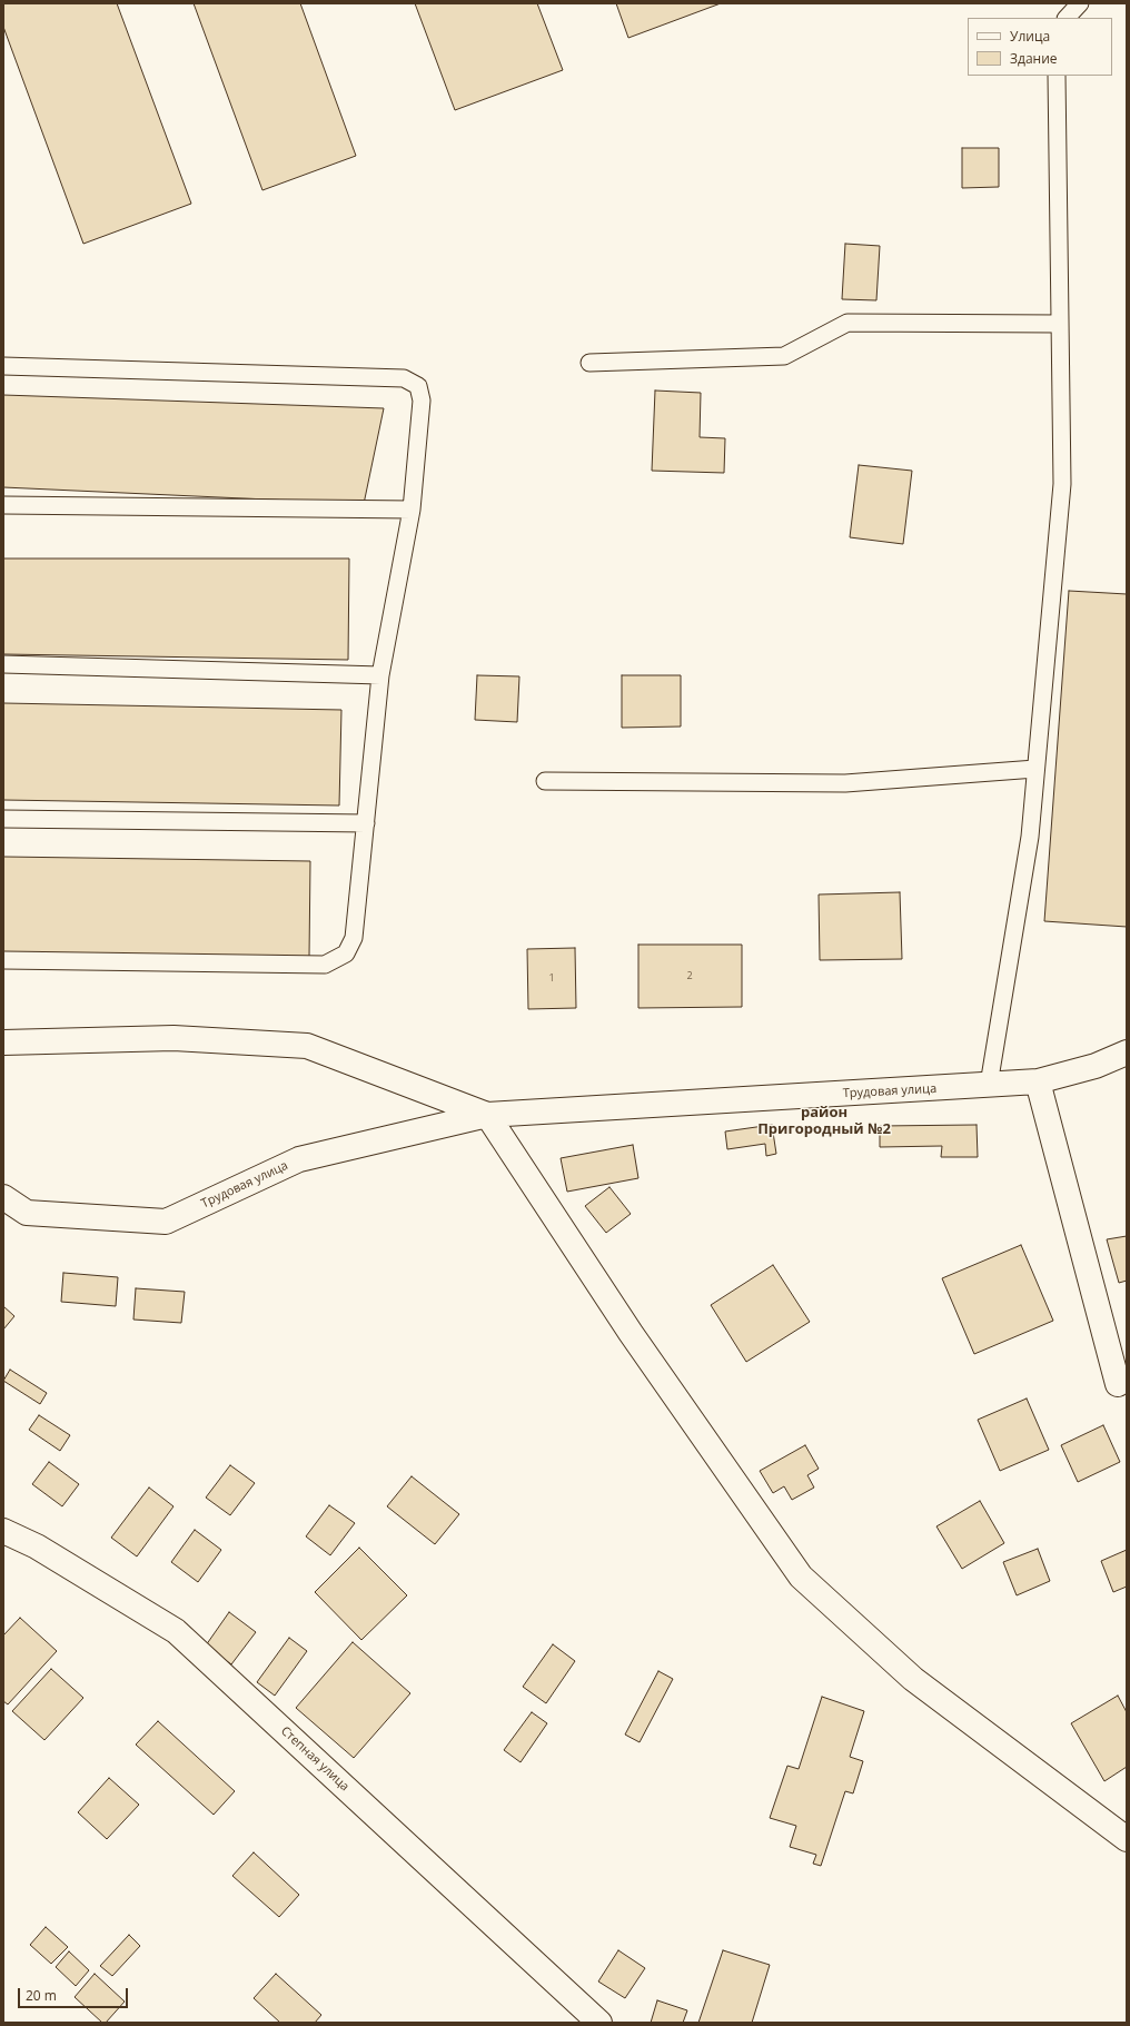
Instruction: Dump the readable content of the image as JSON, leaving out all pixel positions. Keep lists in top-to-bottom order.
{
  "streets": {
    "street": ["Трудовая улица", "Степная улица"]
  },
  "districts": ["район Пригородный №2"],
  "house_numbers": ["2", "1"],
  "legend": ["Улица", "Здание"],
  "scale_bar": "20 m"
}
